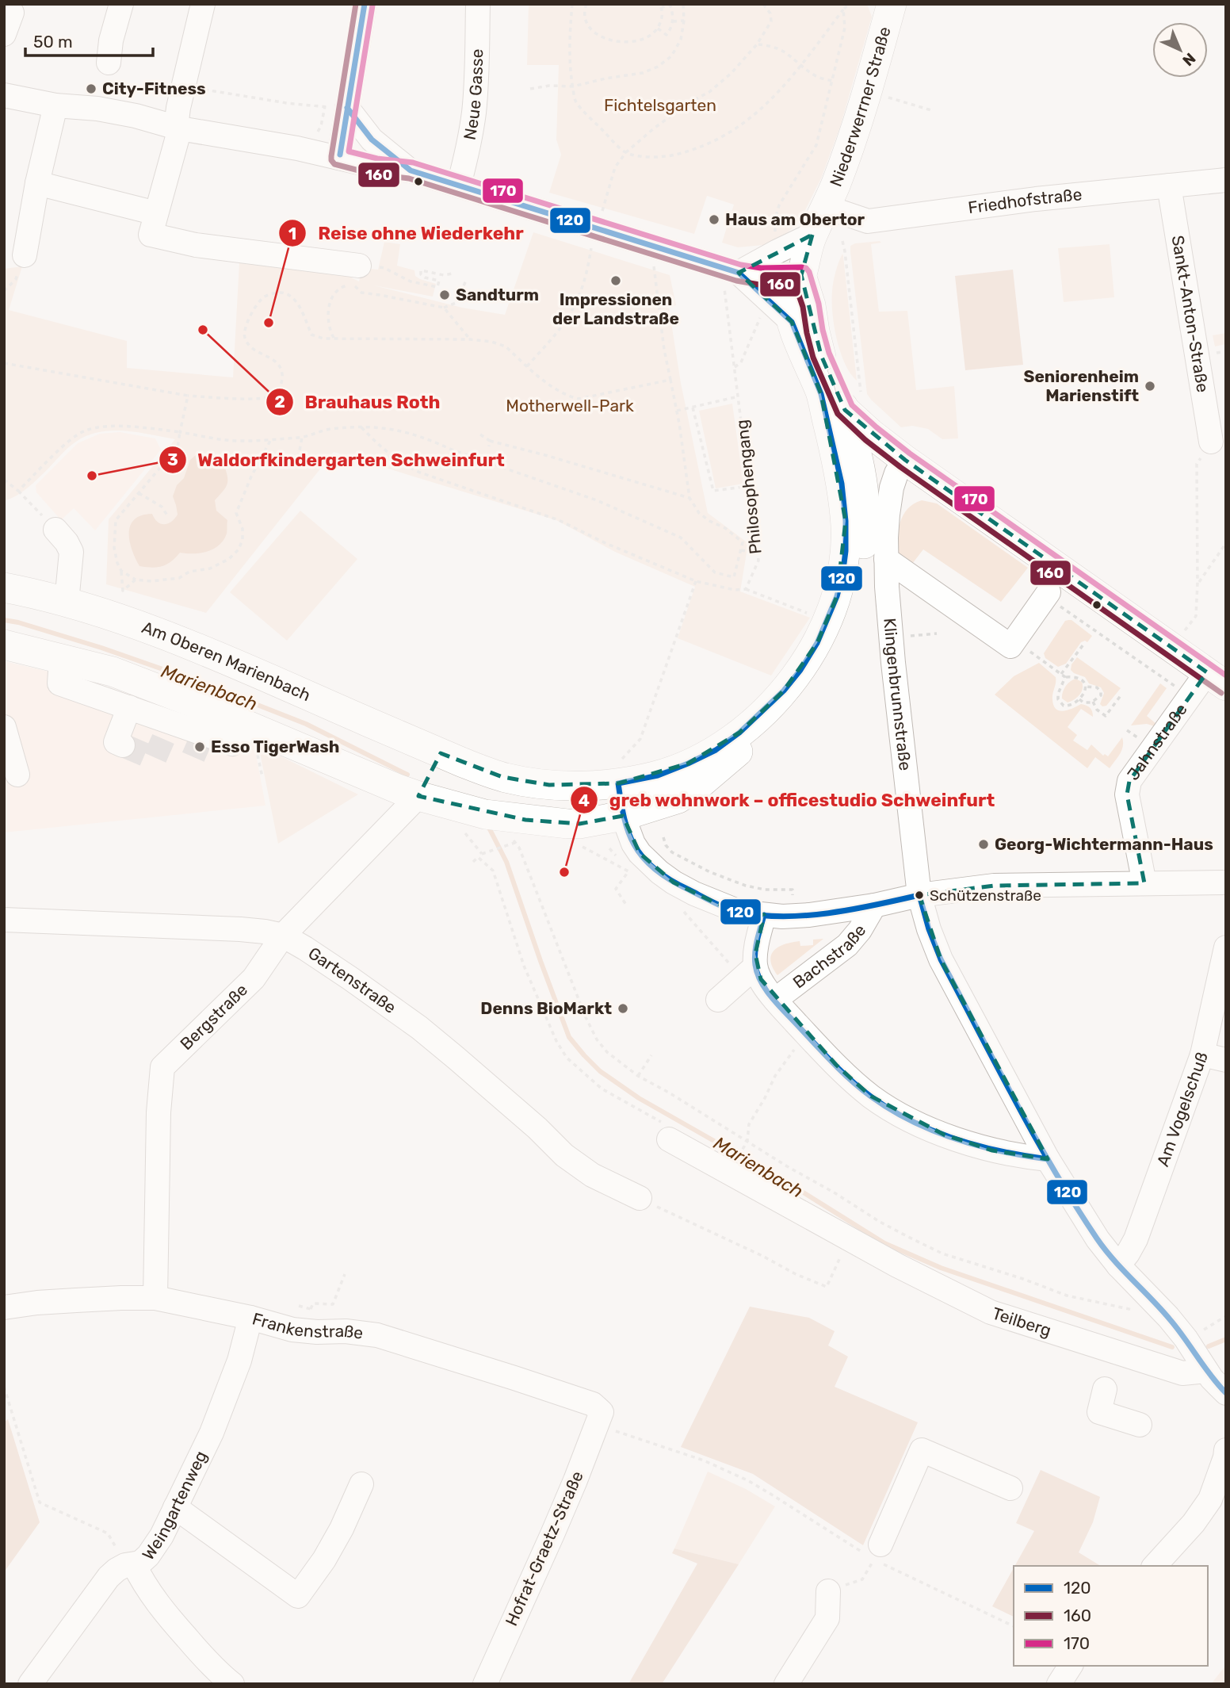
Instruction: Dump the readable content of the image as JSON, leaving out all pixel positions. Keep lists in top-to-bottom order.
{
  "streets": {
    "main road": ["Niederwerrner Straße", "Am Oberen Marienbach"],
    "street": [
      "Neue Gasse",
      "Friedhofstraße",
      "Sankt-Anton-Straße",
      "Klingenbrunnstraße",
      "Jahnstraße",
      "Bachstraße",
      "Gartenstraße",
      "Bergstraße",
      "Am Vogelschuß",
      "Teilberg",
      "Frankenstraße",
      "Weingartenweg",
      "Hofrat-Graetz-Straße"
    ],
    "path": ["Philosophengang"]
  },
  "crossings": [
    ["Niederwerrner Straße", "Friedhofstraße"],
    ["Friedhofstraße", "Sankt-Anton-Straße"],
    ["Klingenbrunnstraße", "Bachstraße"],
    ["Klingenbrunnstraße", "Am Vogelschuß"],
    ["Klingenbrunnstraße", "Teilberg"],
    ["Gartenstraße", "Bergstraße"],
    ["Bergstraße", "Frankenstraße"],
    ["Frankenstraße", "Weingartenweg"],
    ["Frankenstraße", "Hofrat-Graetz-Straße"]
  ],
  "water": ["Marienbach"],
  "parks": ["Fichtelsgarten", "Motherwell-Park"],
  "places": [
    "City-Fitness",
    "Haus am Obertor",
    "Impressionen der Landstraße",
    "Sandturm",
    "Reise ohne Wiederkehr",
    "Brauhaus Roth",
    "Seniorenheim Marienstift",
    "Waldorfkindergarten Schweinfurt",
    "Esso TigerWash",
    "Georg-Wichtermann-Haus",
    "greb wohnwork – officestudio Schweinfurt",
    "Schützenstraße",
    "Denns BioMarkt"
  ],
  "lines": ["transit line 120", "transit line 160", "transit line 170"],
  "legend": ["120", "160", "170"],
  "scale_bar": "50 m",
  "north": "bottom right"
}
